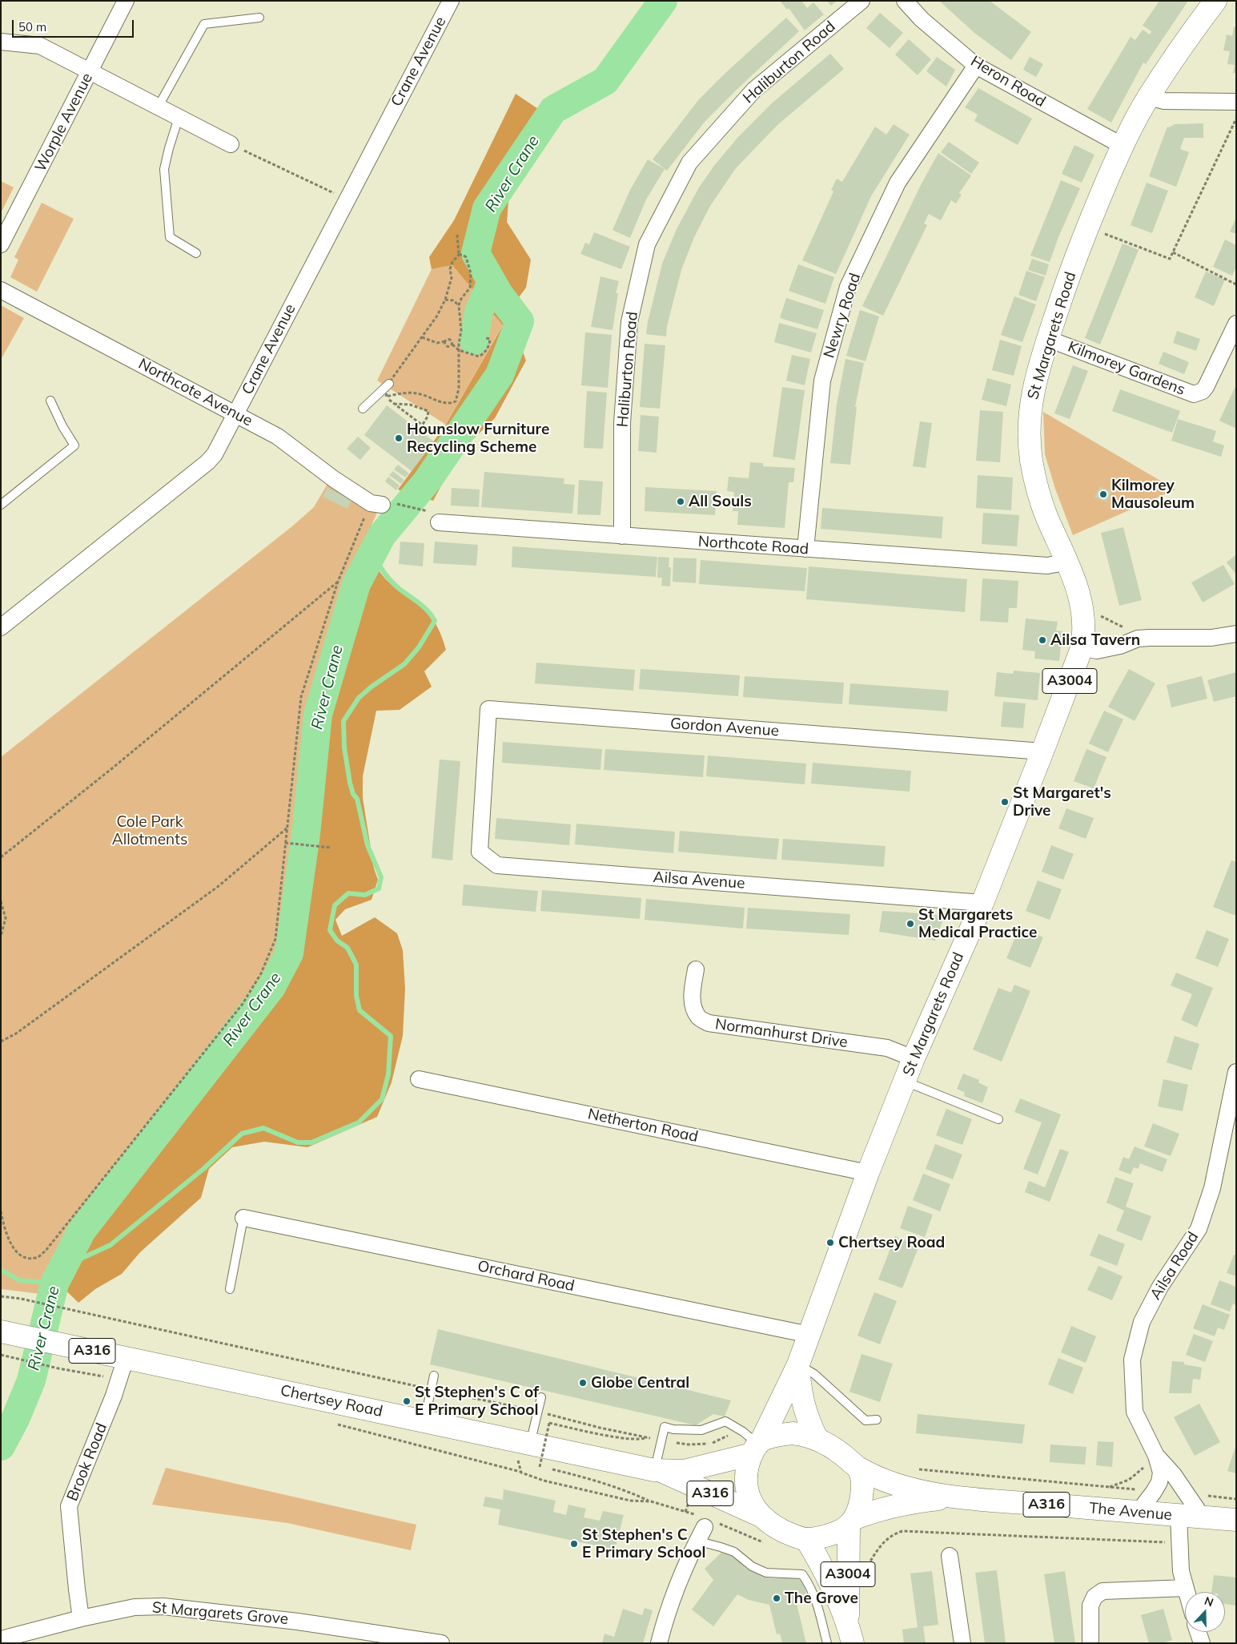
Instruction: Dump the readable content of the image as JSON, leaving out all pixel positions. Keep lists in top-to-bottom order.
{
  "streets": {
    "main road": [
      "St Margarets Road",
      "A3004",
      "A316",
      "Chertsey Road",
      "The Avenue"
    ],
    "street": [
      "Crane Avenue",
      "Haliburton Road",
      "Heron Road",
      "Worple Avenue",
      "Newry Road",
      "Kilmorey Gardens",
      "Northcote Avenue",
      "Northcote Road",
      "Gordon Avenue",
      "Ailsa Avenue",
      "Normanhurst Drive",
      "Netherton Road",
      "Ailsa Road",
      "Orchard Road",
      "Brook Road",
      "St Margarets Grove"
    ]
  },
  "crossings": [
    ["Crane Avenue", "Northcote Avenue"],
    ["Haliburton Road", "Northcote Road"],
    ["Heron Road", "Newry Road"],
    ["Heron Road", "St Margarets Road"],
    ["Newry Road", "Northcote Road"],
    ["St Margarets Road", "Kilmorey Gardens"],
    ["St Margarets Road", "Northcote Road"],
    ["St Margarets Road", "A3004"],
    ["St Margarets Road", "Gordon Avenue"],
    ["St Margarets Road", "Ailsa Avenue"],
    ["St Margarets Road", "Normanhurst Drive"],
    ["St Margarets Road", "Netherton Road"],
    ["St Margarets Road", "Orchard Road"],
    ["St Margarets Road", "Chertsey Road"],
    ["St Margarets Road", "The Avenue"],
    ["A3004", "Chertsey Road"],
    ["A3004", "The Avenue"],
    ["Gordon Avenue", "Ailsa Avenue"],
    ["Ailsa Road", "The Avenue"],
    ["Chertsey Road", "Brook Road"],
    ["Chertsey Road", "The Avenue"],
    ["Brook Road", "St Margarets Grove"]
  ],
  "water": ["River Crane"],
  "parks": ["Cole Park Allotments"],
  "places": [
    "Hounslow Furniture Recycling Scheme",
    "Kilmorey Mausoleum",
    "All Souls",
    "Ailsa Tavern",
    "St Margaret's Drive",
    "St Margarets Medical Practice",
    "Chertsey Road",
    "Globe Central",
    "St Stephen's C of E Primary School",
    "St Stephen's C E Primary School",
    "The Grove"
  ],
  "scale_bar": "50 m",
  "north": "top"
}
